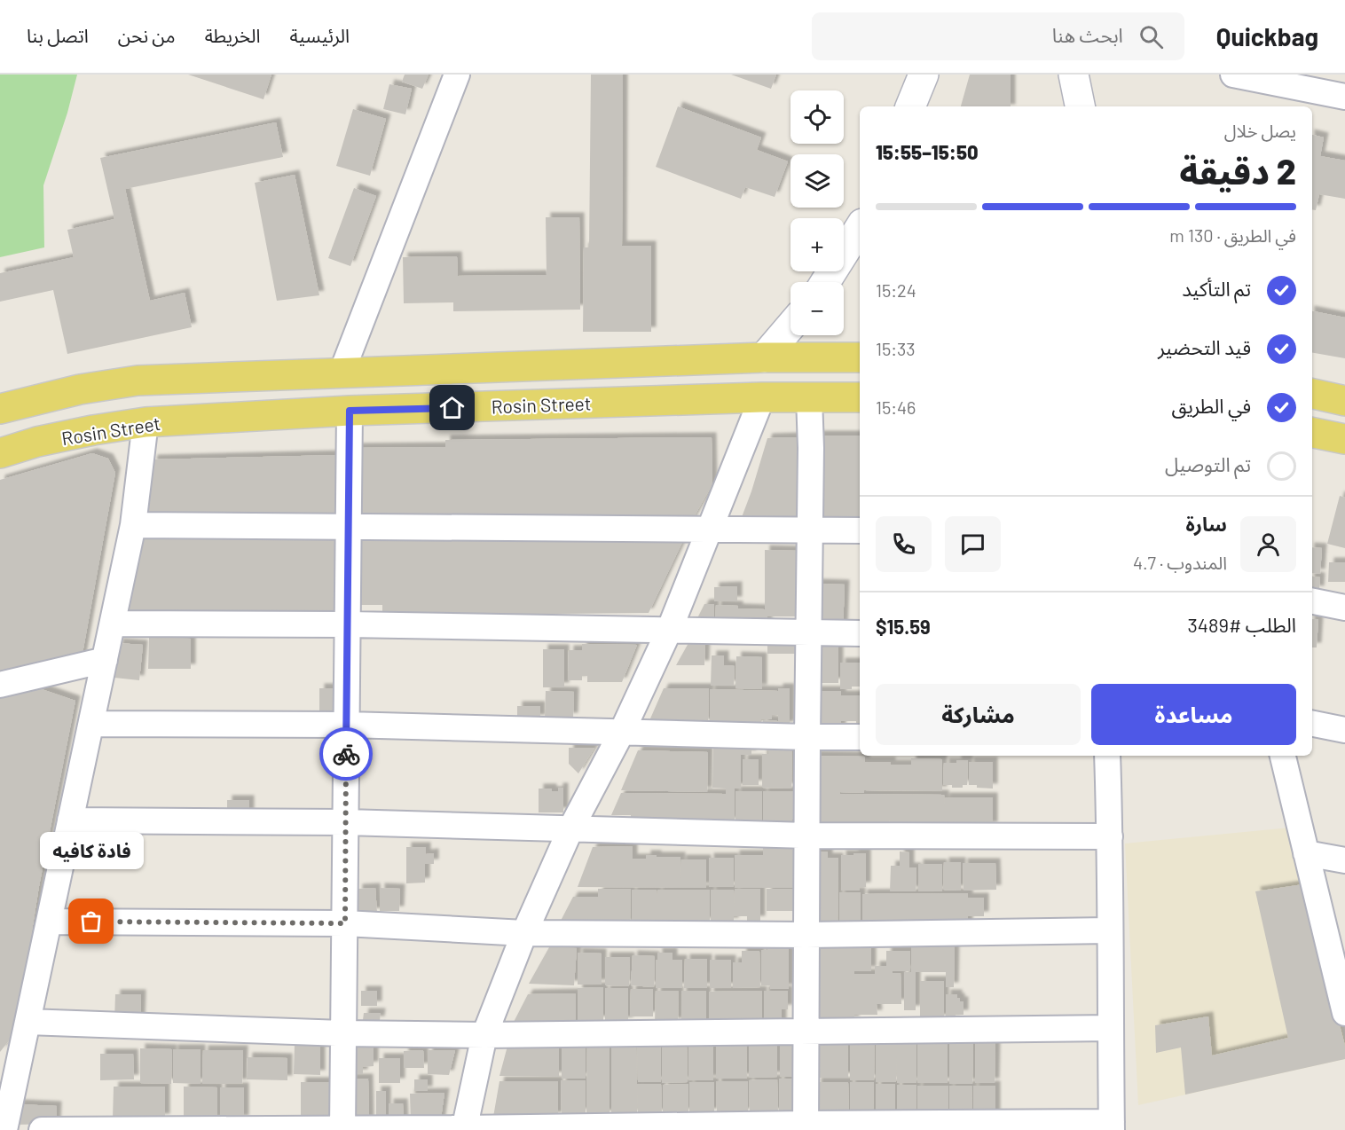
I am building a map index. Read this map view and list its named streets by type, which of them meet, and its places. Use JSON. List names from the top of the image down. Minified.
{"streets":{"main road":["Rosin Street"]},"places":["فادة كافيه"],"page":{"header":"Quickbag","search":"ابحث هنا","nav":["الرئيسية","الخريطة","من نحن","اتصل بنا"],"map_buttons":["+","−"],"heading":["2 دقيقة","يصل خلال","15:50–15:55"],"panel":["سارة","المندوب · 4.7","الطلب #3489","$15.59"],"bar":"في الطريق · 130 m","list":[["تم التأكيد","15:24"],["قيد التحضير","15:33"],["في الطريق","15:46"],"تم التوصيل"],"buttons":["مساعدة","مشاركة"],"bubble":"فادة كافيه"}}
